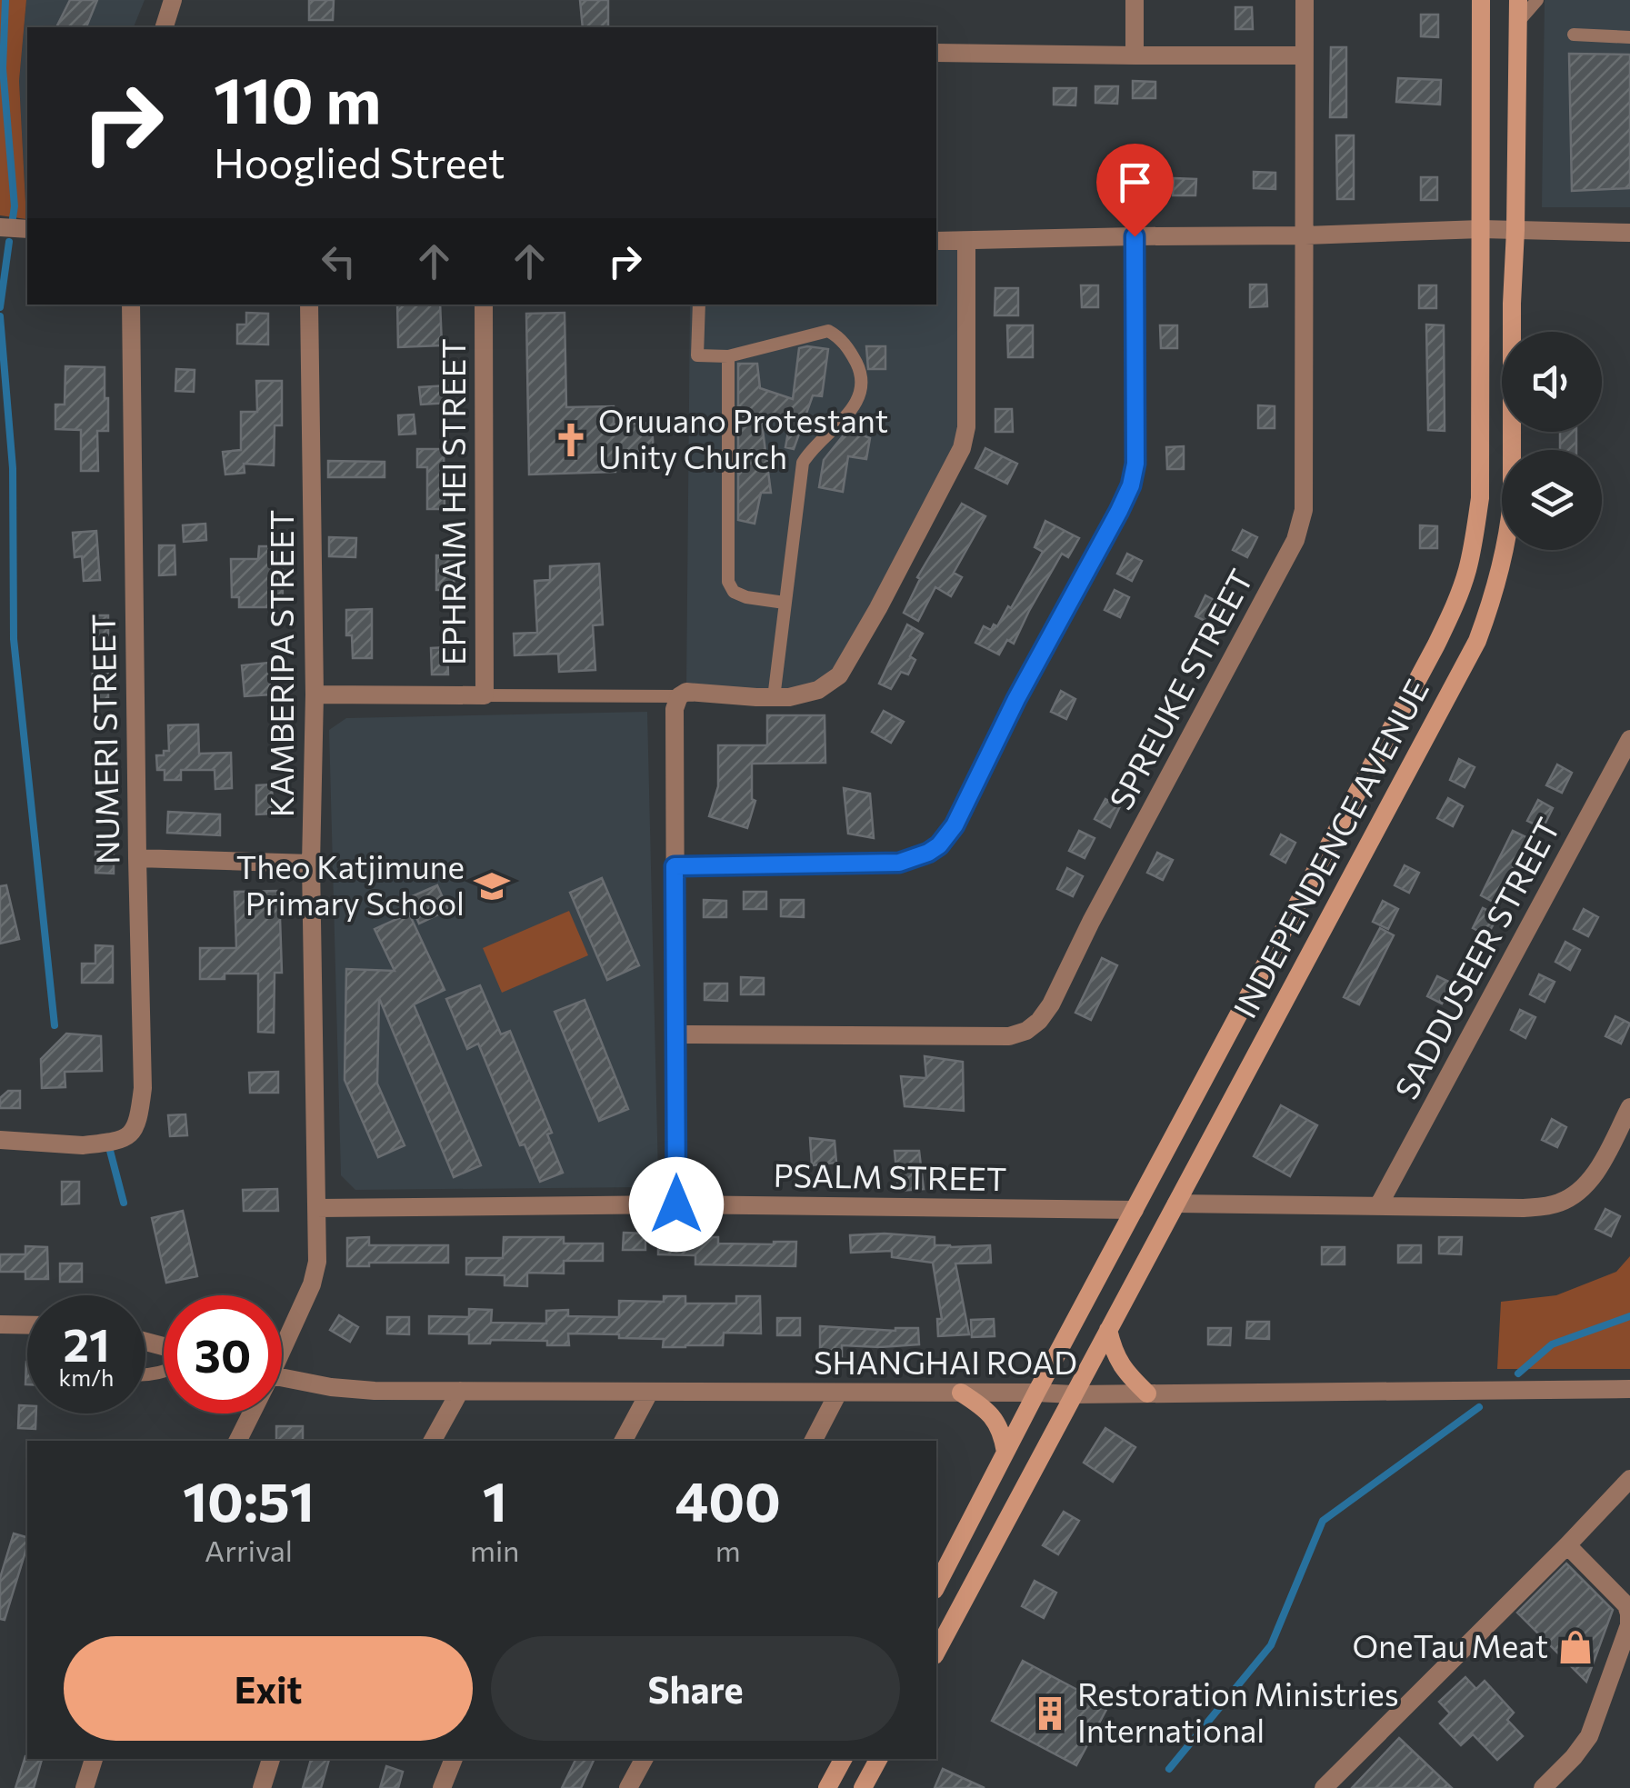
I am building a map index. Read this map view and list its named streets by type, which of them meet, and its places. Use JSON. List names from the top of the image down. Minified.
{"streets":{"main road":["INDEPENDENCE AVENUE"],"street":["EPHRAIM HEI STREET","KAMBERIPA STREET","SPREUKE STREET","NUMERI STREET","SADDUSEER STREET","PSALM STREET","SHANGHAI ROAD"]},"crossings":[["EPHRAIM HEI STREET","KAMBERIPA STREET"],["KAMBERIPA STREET","PSALM STREET"],["INDEPENDENCE AVENUE","PSALM STREET"],["INDEPENDENCE AVENUE","SHANGHAI ROAD"]],"places":{"church":["Oruuano Protestant Unity Church"],"school or university":["Theo Katjimune Primary School"],"shop":["OneTau Meat"],"building":["Restoration Ministries International"]},"page":{"turn":["110 m","Hooglied Street"],"speed":"21 km/h","limit":"30","eta":["10:51","Arrival","1","min","400","m"],"buttons":["Exit","Share"]}}
